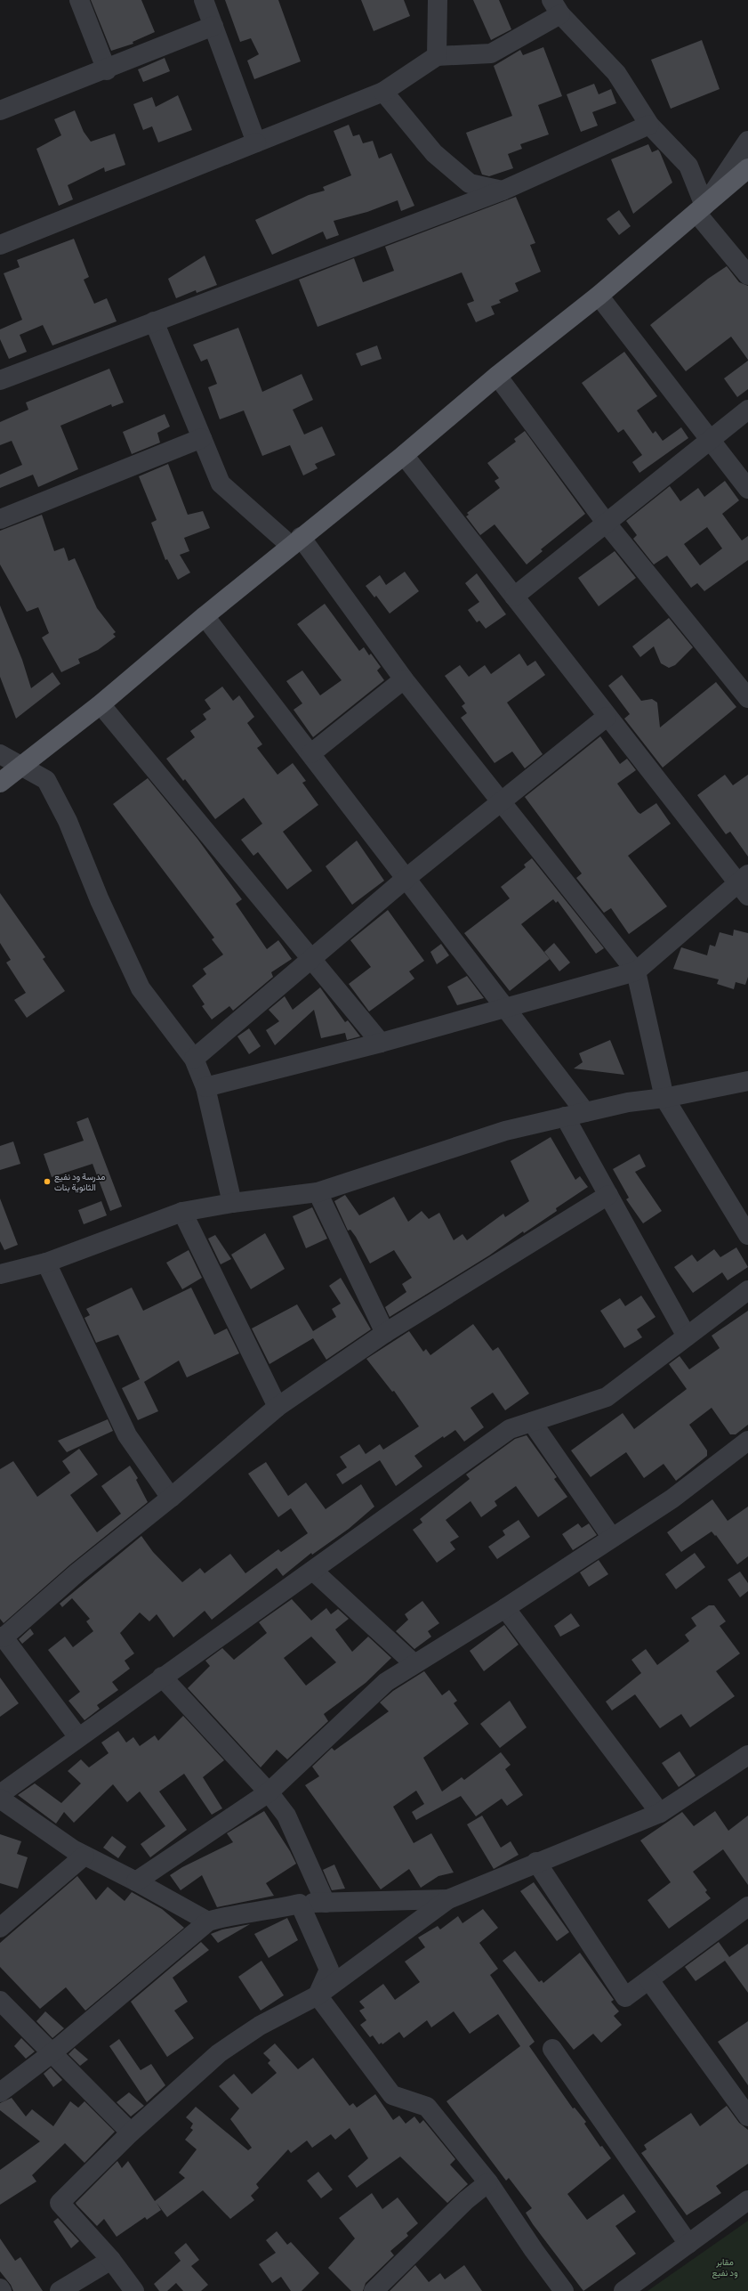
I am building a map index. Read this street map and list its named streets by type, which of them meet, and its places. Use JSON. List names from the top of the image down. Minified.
{"parks":["مقابر ود نفيع"],"places":["مدرسة ود نفيع الثانوية بنات"]}
